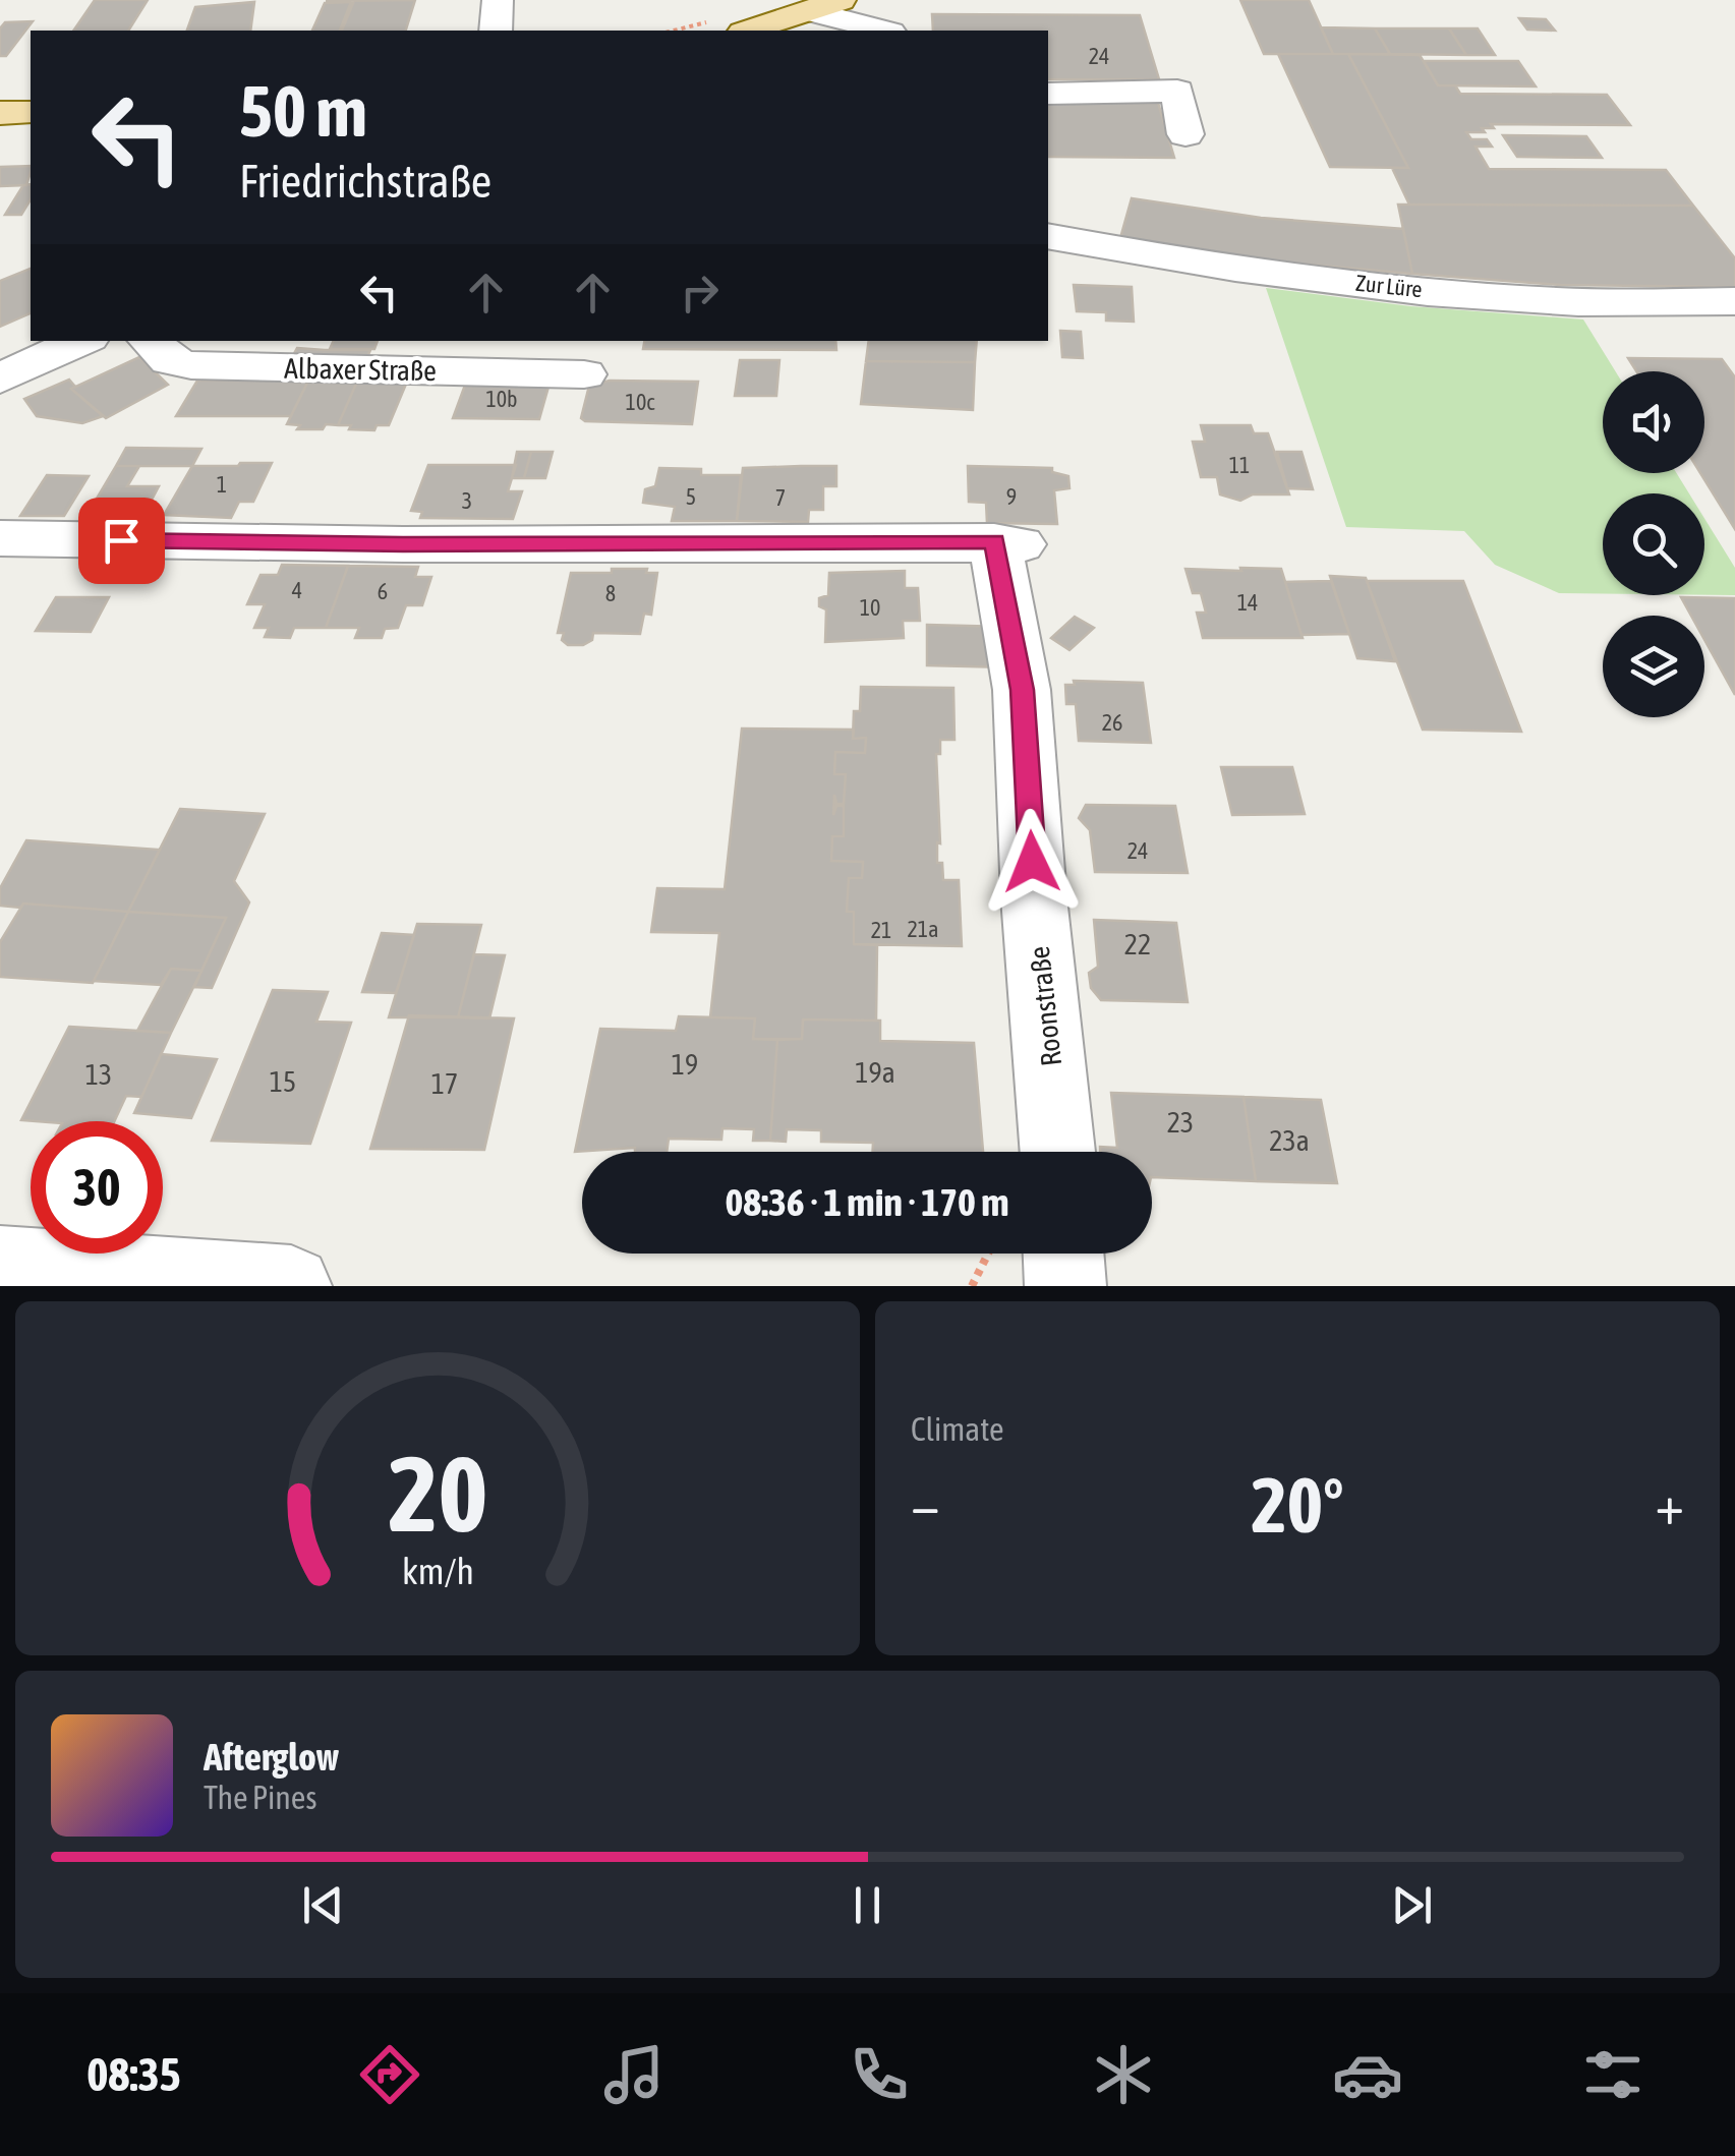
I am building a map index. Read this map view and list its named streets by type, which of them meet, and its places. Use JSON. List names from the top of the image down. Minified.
{"streets":{"street":["Zur Lüre","Albaxer Straße","Roonstraße"]},"house_numbers":["24","10b","10c","11","1","5","9","7","3","4","6","8","14","10","26","24","21a","21","22","19","19a","13","15","17","23","23a"],"page":{"turn":["50 m","Friedrichstraße"],"limit":"30","trip":"08:36 · 1 min · 170 m","tile":"Climate","heat":["−","20°","+"],"song":["Afterglow","The Pines"],"tabs":"08:35","gauge":["20","km/h"]}}
